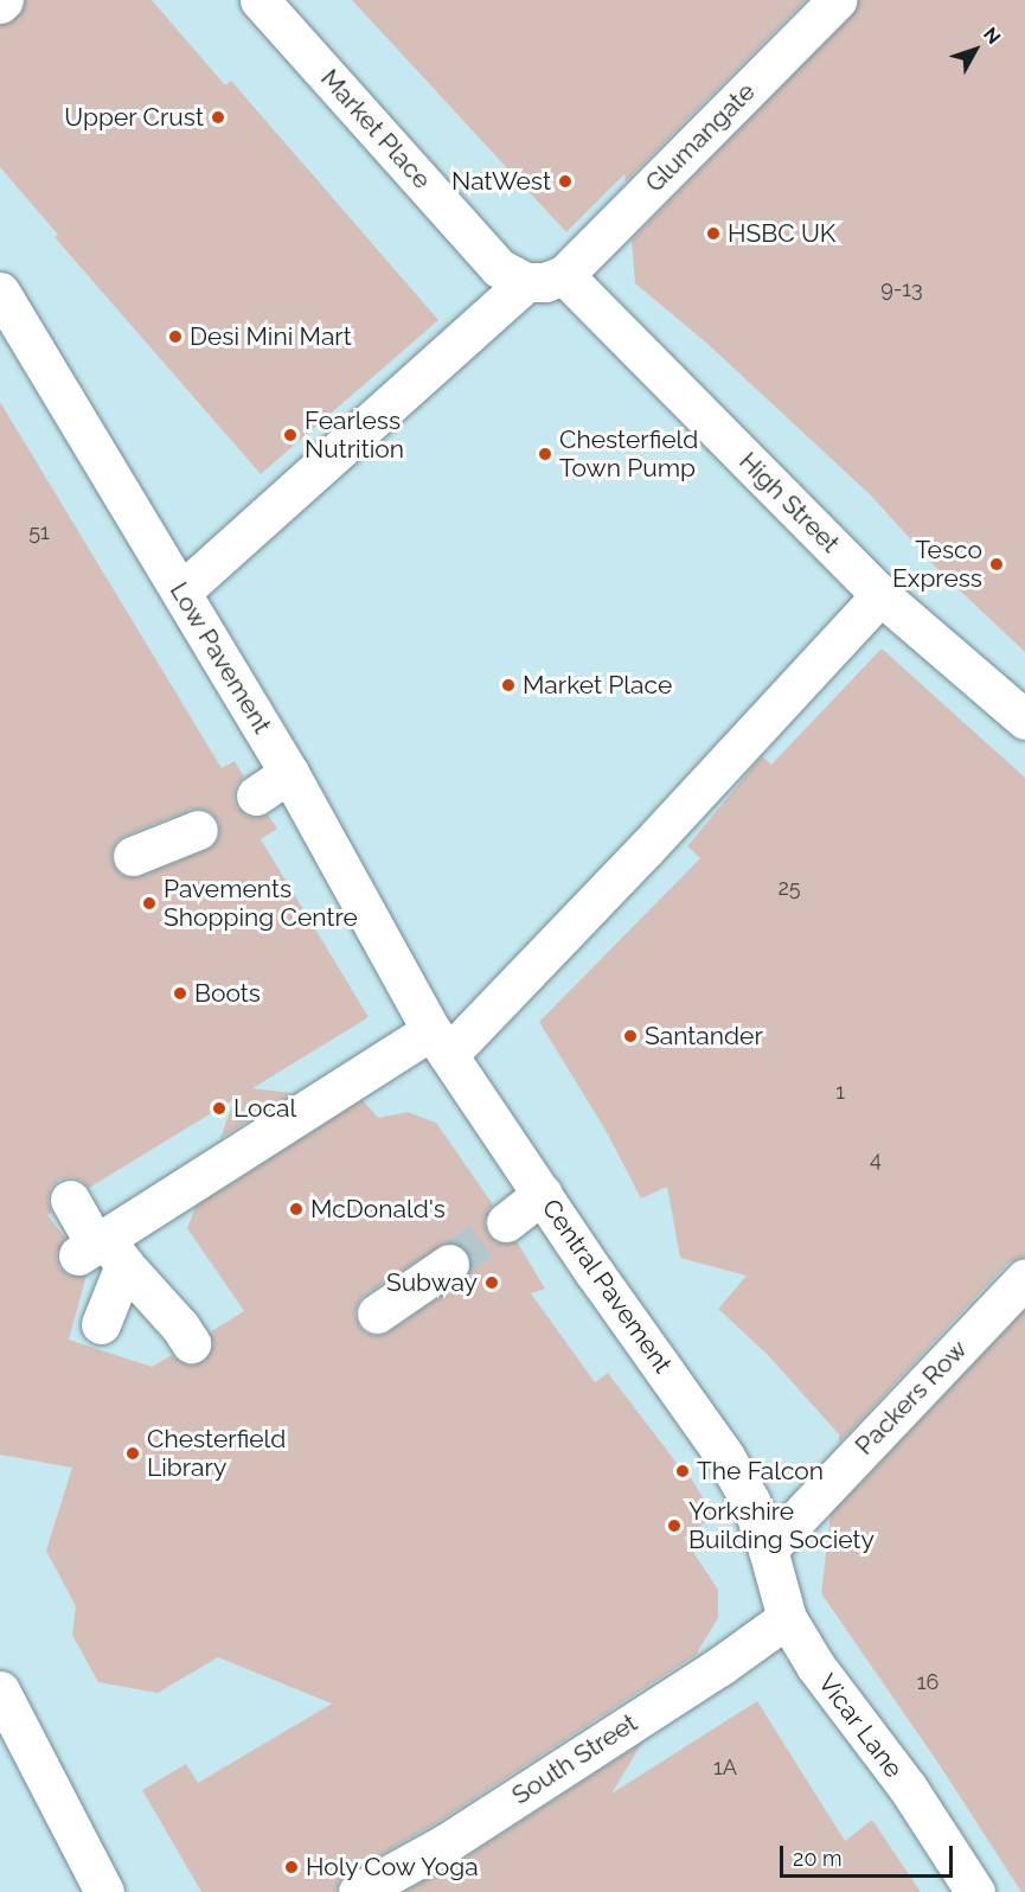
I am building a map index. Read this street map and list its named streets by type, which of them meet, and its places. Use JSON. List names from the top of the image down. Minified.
{"streets":{"street":["Market Place","Glumangate","High Street","Low Pavement","Central Pavement","Packers Row","Vicar Lane","South Street"]},"crossings":[["Glumangate","High Street"],["Low Pavement","Central Pavement"],["Central Pavement","Packers Row"],["Central Pavement","Vicar Lane"],["Packers Row","Vicar Lane"],["Vicar Lane","South Street"]],"places":["Upper Crust","NatWest","HSBC UK","Desi Mini Mart","Fearless Nutrition","Chesterfield Town Pump","Tesco Express","Market Place","Pavements Shopping Centre","Boots","Santander","Local","McDonald's","Subway","Chesterfield Library","The Falcon","Yorkshire Building Society","Holy Cow Yoga"],"house_numbers":["9-13","51","25","1","4","16","1A"],"scale_bar":"20 m","north":"top right"}
